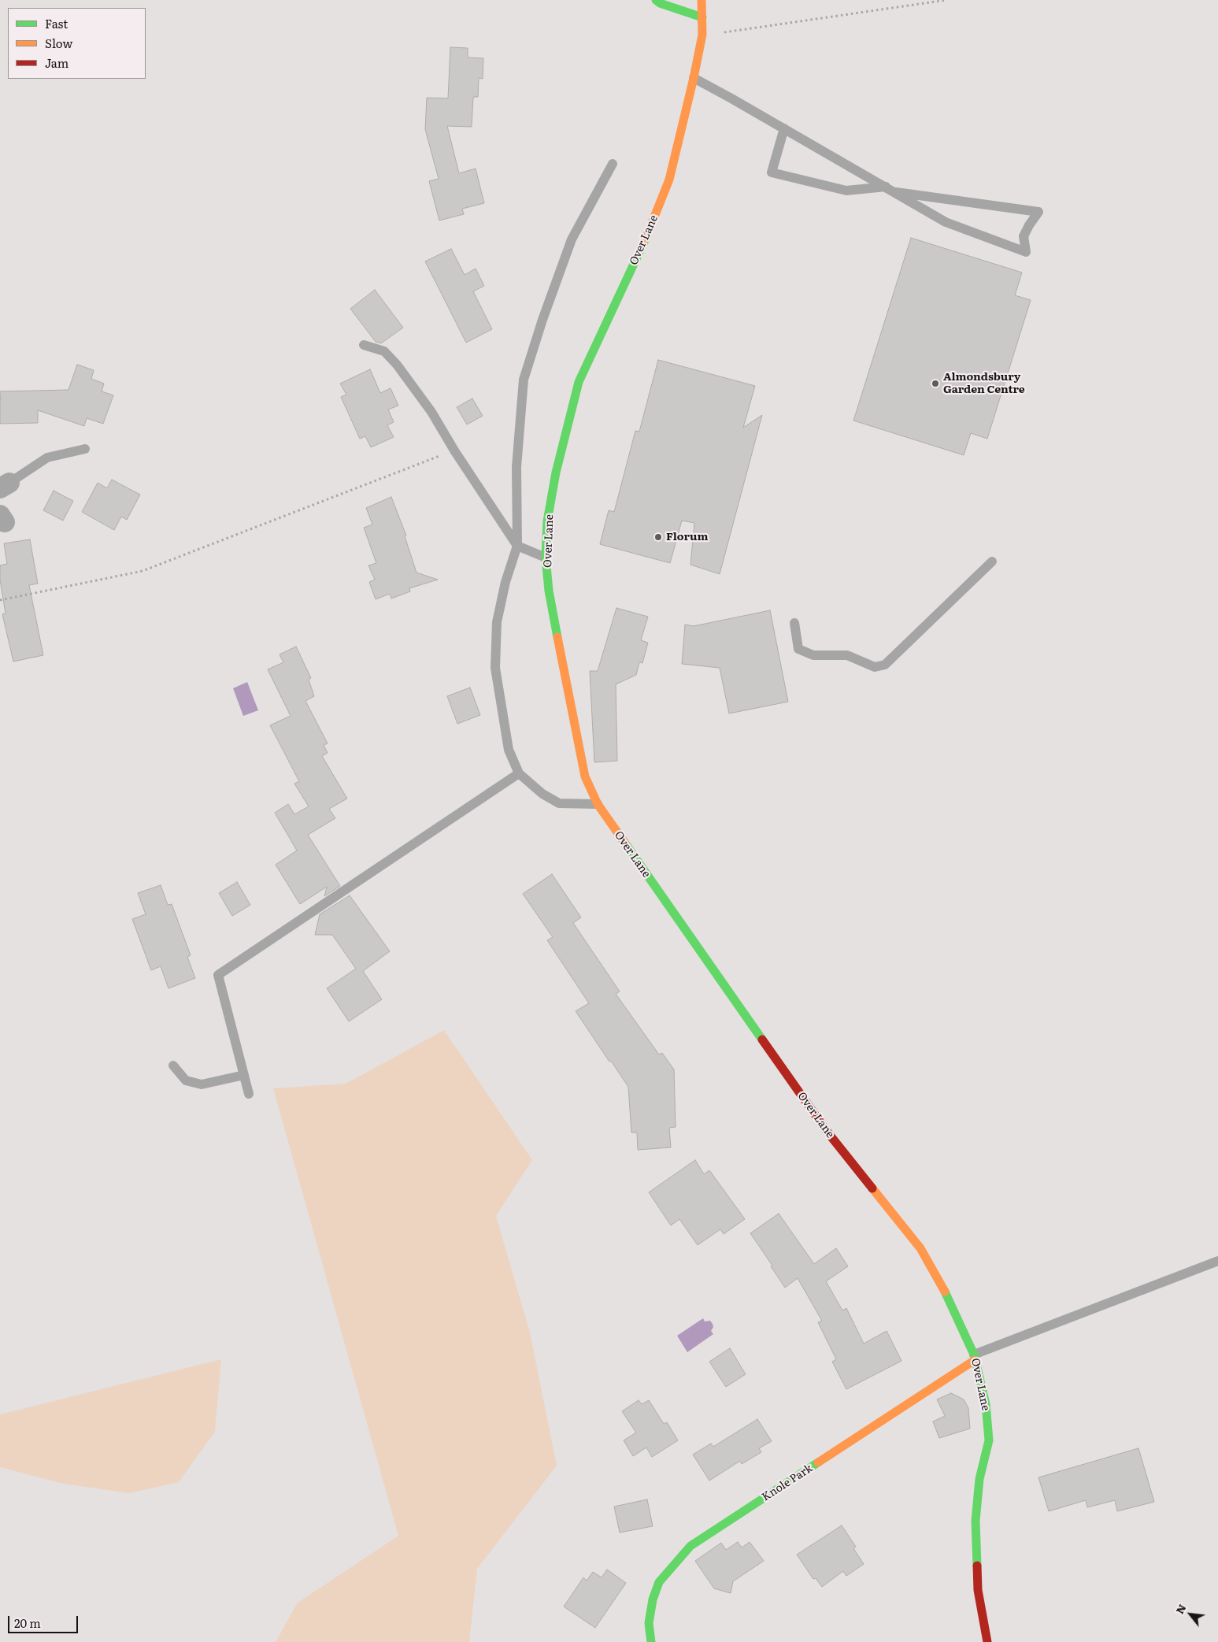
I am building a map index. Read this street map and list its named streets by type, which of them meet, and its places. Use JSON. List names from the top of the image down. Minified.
{"streets":{"street":["Over Lane","Knole Park"]},"crossings":[["Over Lane","Knole Park"]],"places":["Almondsbury Garden Centre","Florum"],"legend":["Fast","Slow","Jam"],"scale_bar":"20 m","north":"top left"}
